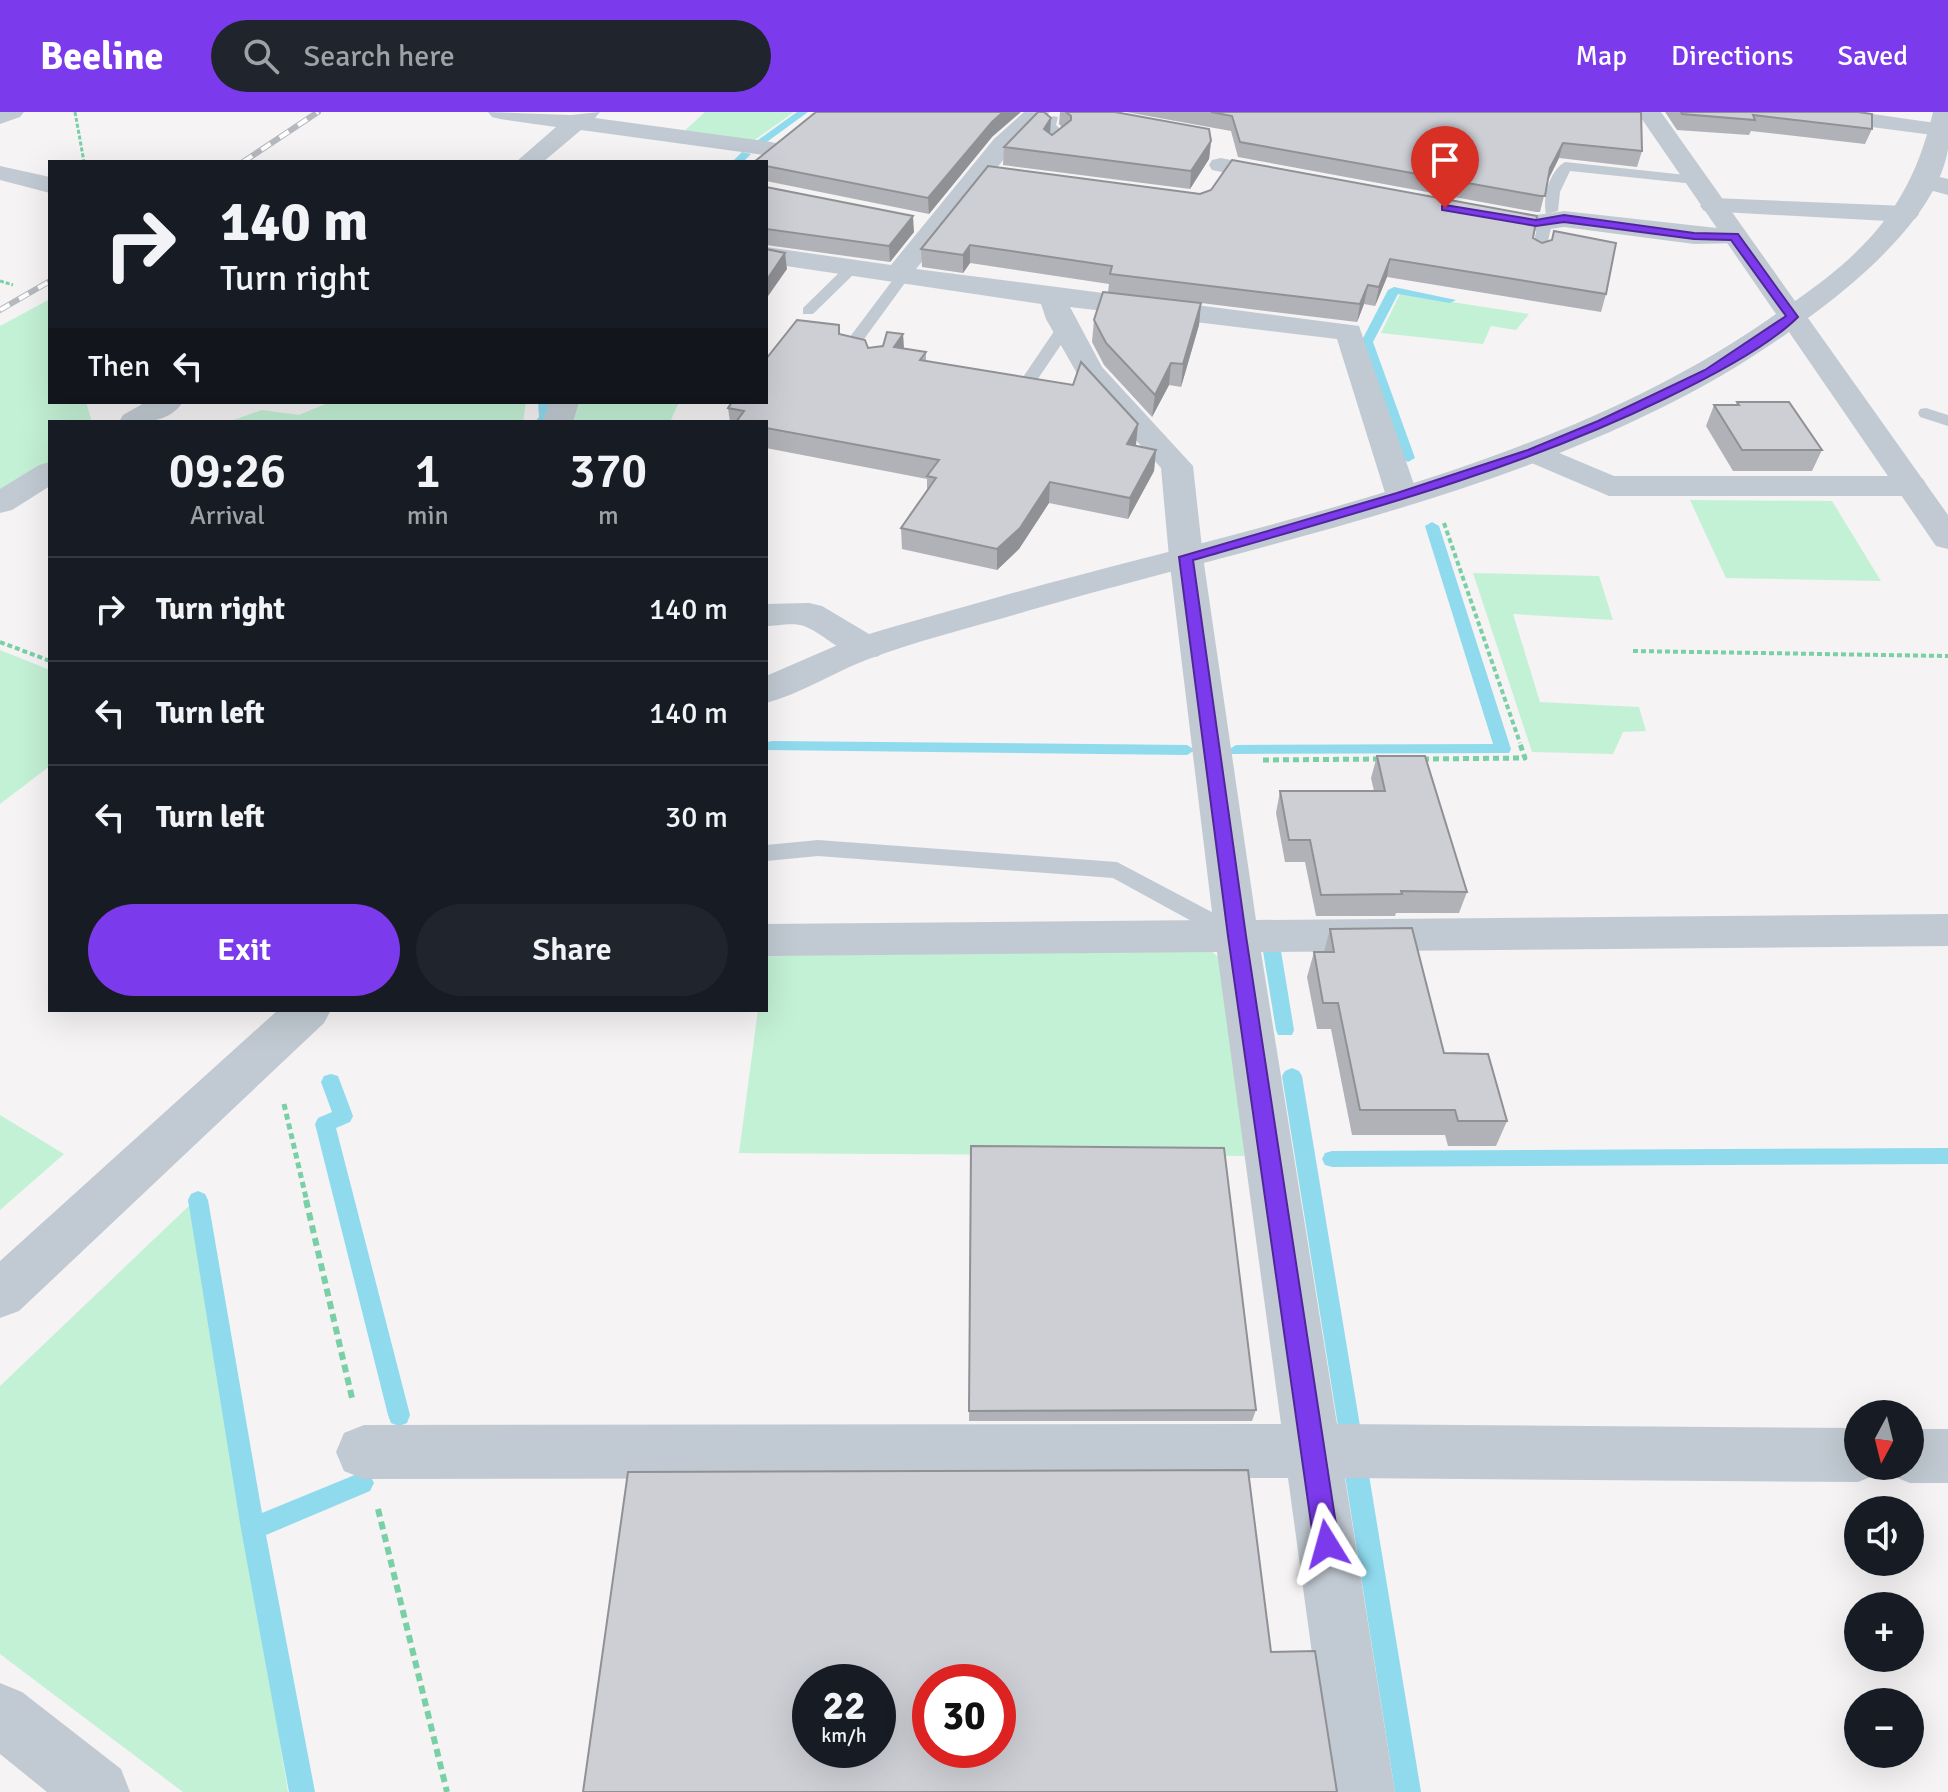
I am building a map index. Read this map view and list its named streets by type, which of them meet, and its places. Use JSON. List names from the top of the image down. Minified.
{"north":"bottom","page":{"header":"Beeline","search":"Search here","nav":["Map","Directions","Saved"],"turn":["140 m","Turn right"],"then":"Then","eta":["09:26","Arrival","1","min","370","m"],"list":[{"name":"Turn right","value":"140 m"},{"name":"Turn left","value":"140 m"},{"name":"Turn left","value":"30 m"}],"buttons":["Exit","Share"],"map_buttons":["+","−"],"speed":"22 km/h","limit":"30"}}
